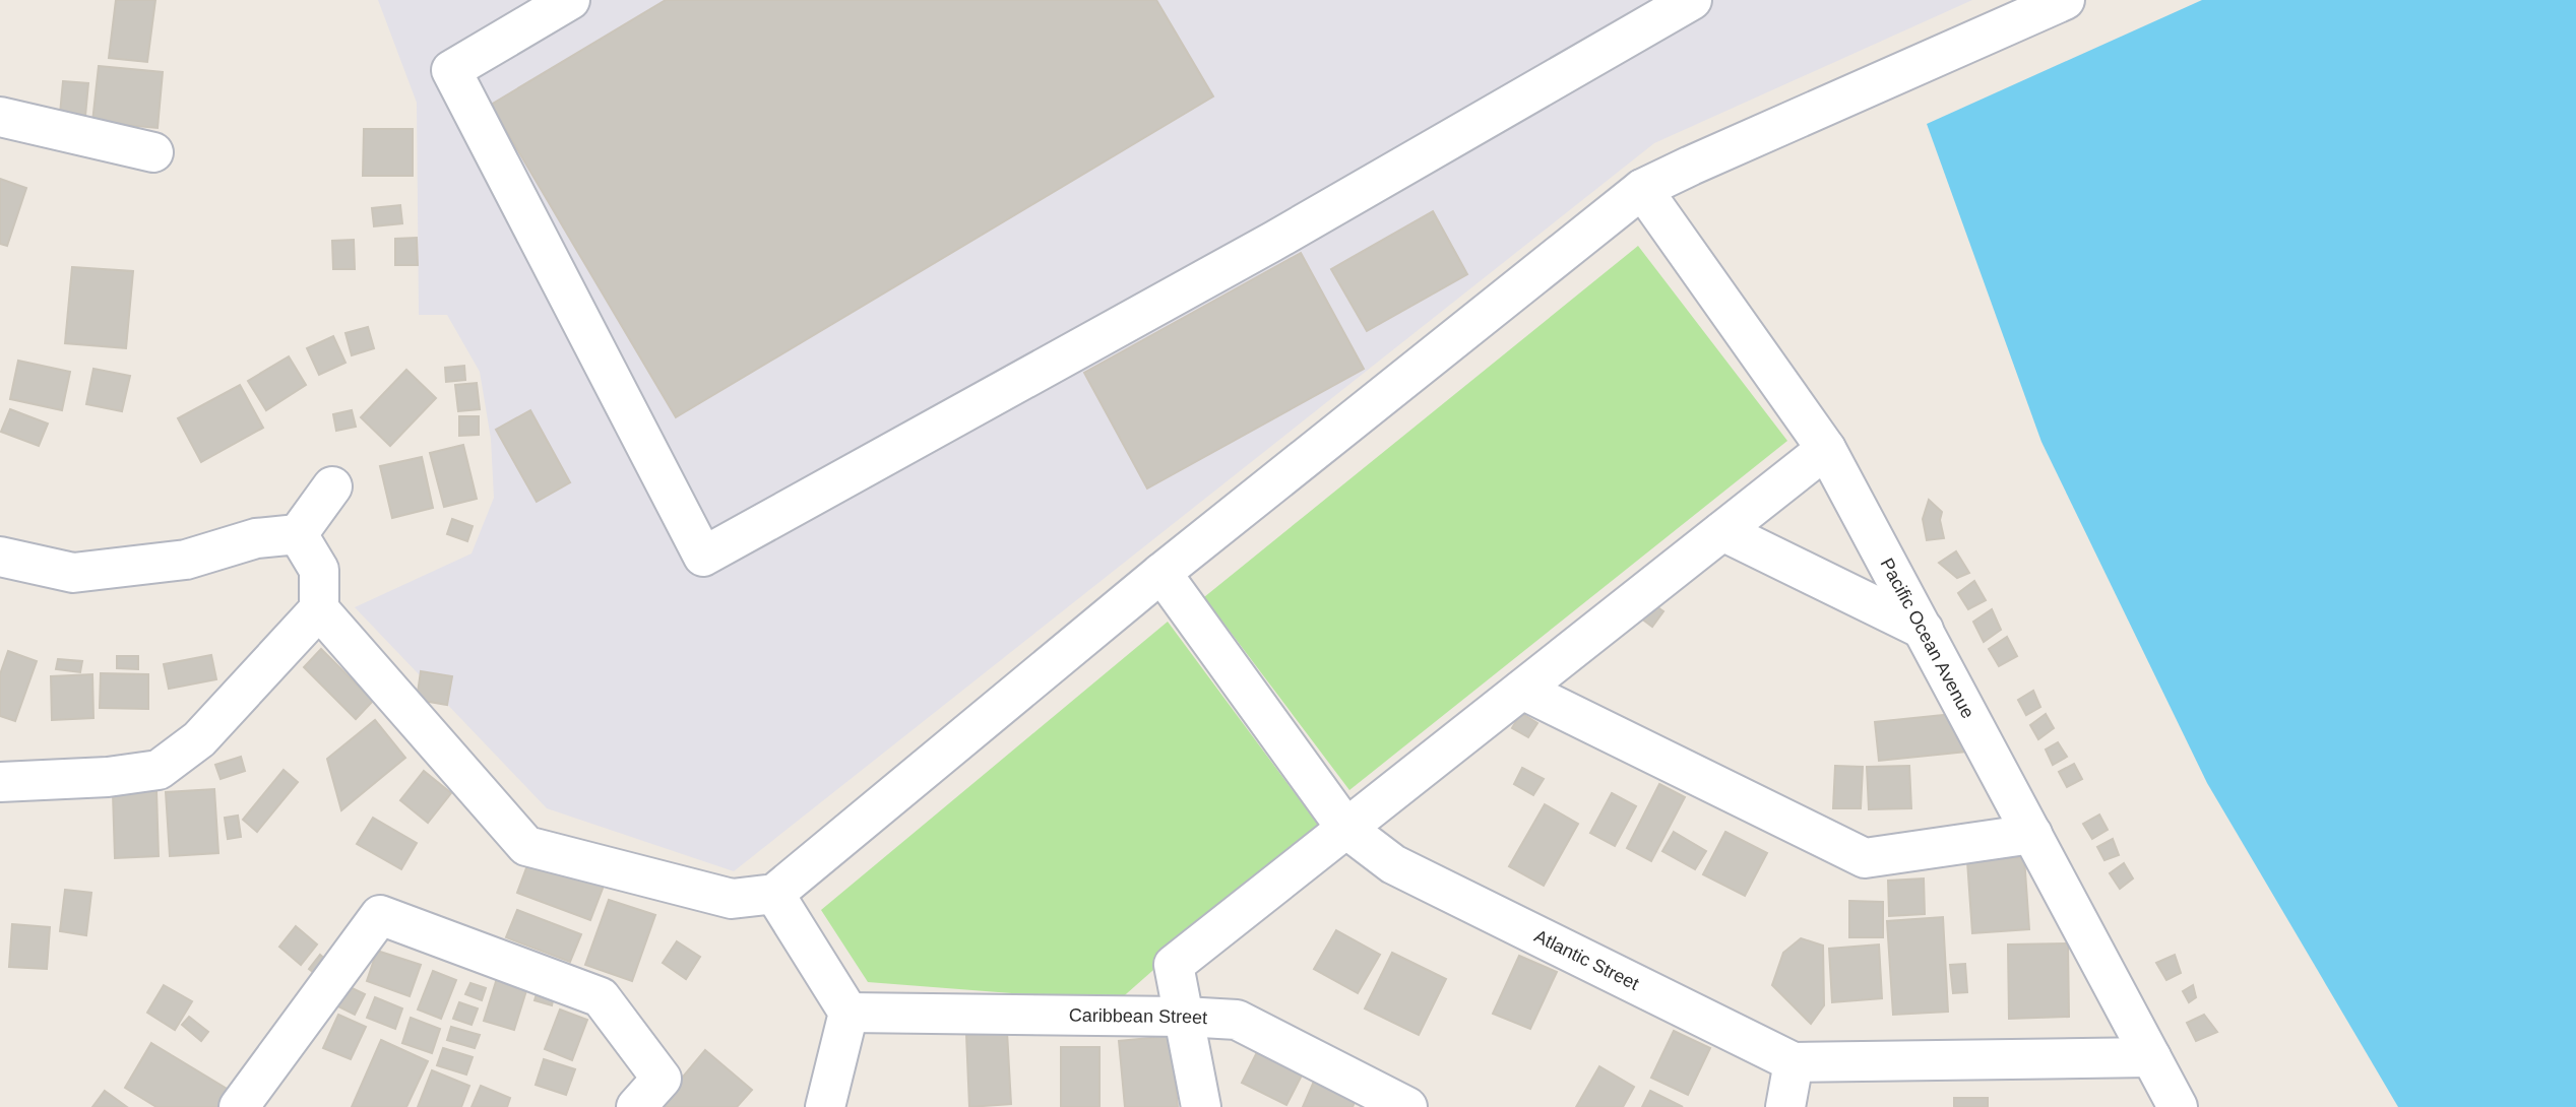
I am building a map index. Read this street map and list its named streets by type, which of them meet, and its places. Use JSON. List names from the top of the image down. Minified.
{"streets":{"street":["Pacific Ocean Avenue","Atlantic Street","Caribbean Street"]},"crossings":[["Pacific Ocean Avenue","Atlantic Street"]]}
